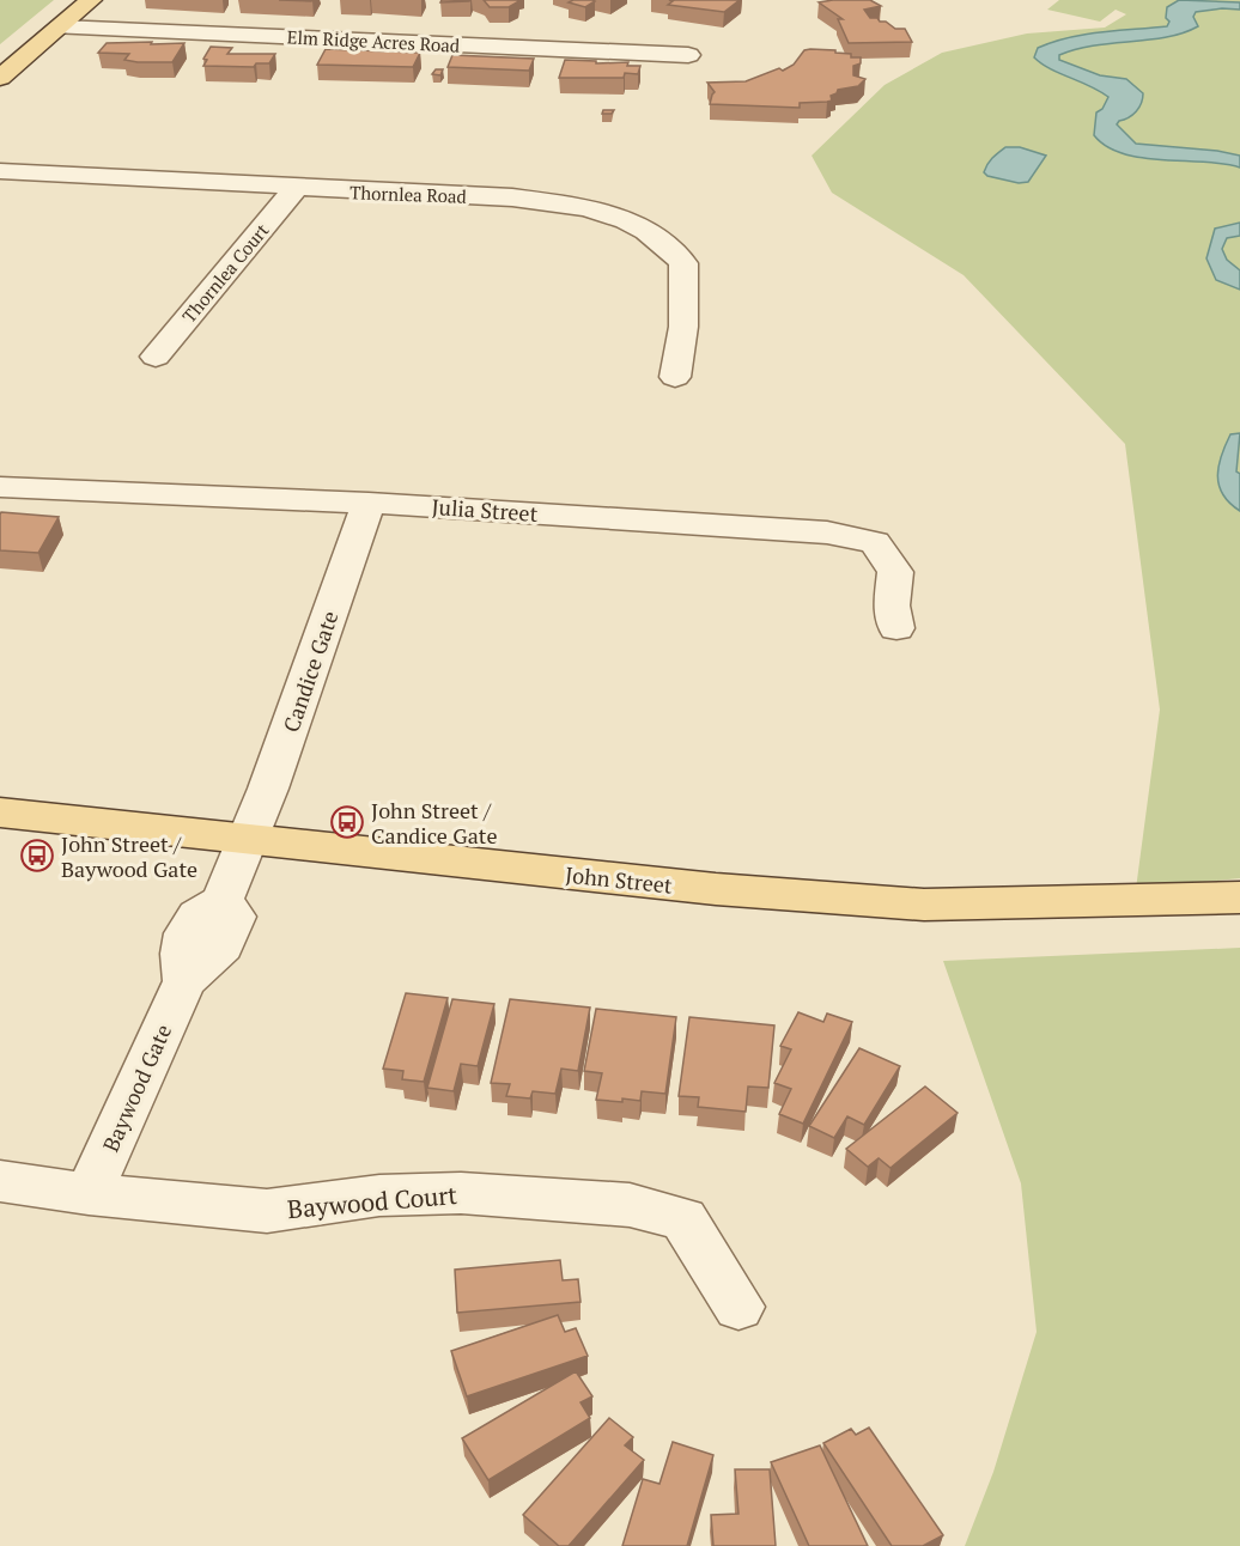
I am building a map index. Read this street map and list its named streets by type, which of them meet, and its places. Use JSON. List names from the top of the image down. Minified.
{"streets":{"main road":["John Street"],"street":["Elm Ridge Acres Road","Thornlea Road","Thornlea Court","Julia Street","Candice Gate","Baywood Gate","Baywood Court"]},"crossings":[["Thornlea Road","Thornlea Court"],["Julia Street","Candice Gate"],["Candice Gate","John Street"],["Candice Gate","Baywood Gate"],["John Street","Baywood Gate"],["Baywood Gate","Baywood Court"]],"places":{"bus stop":["John Street / Candice Gate","John Street / Baywood Gate"]}}
